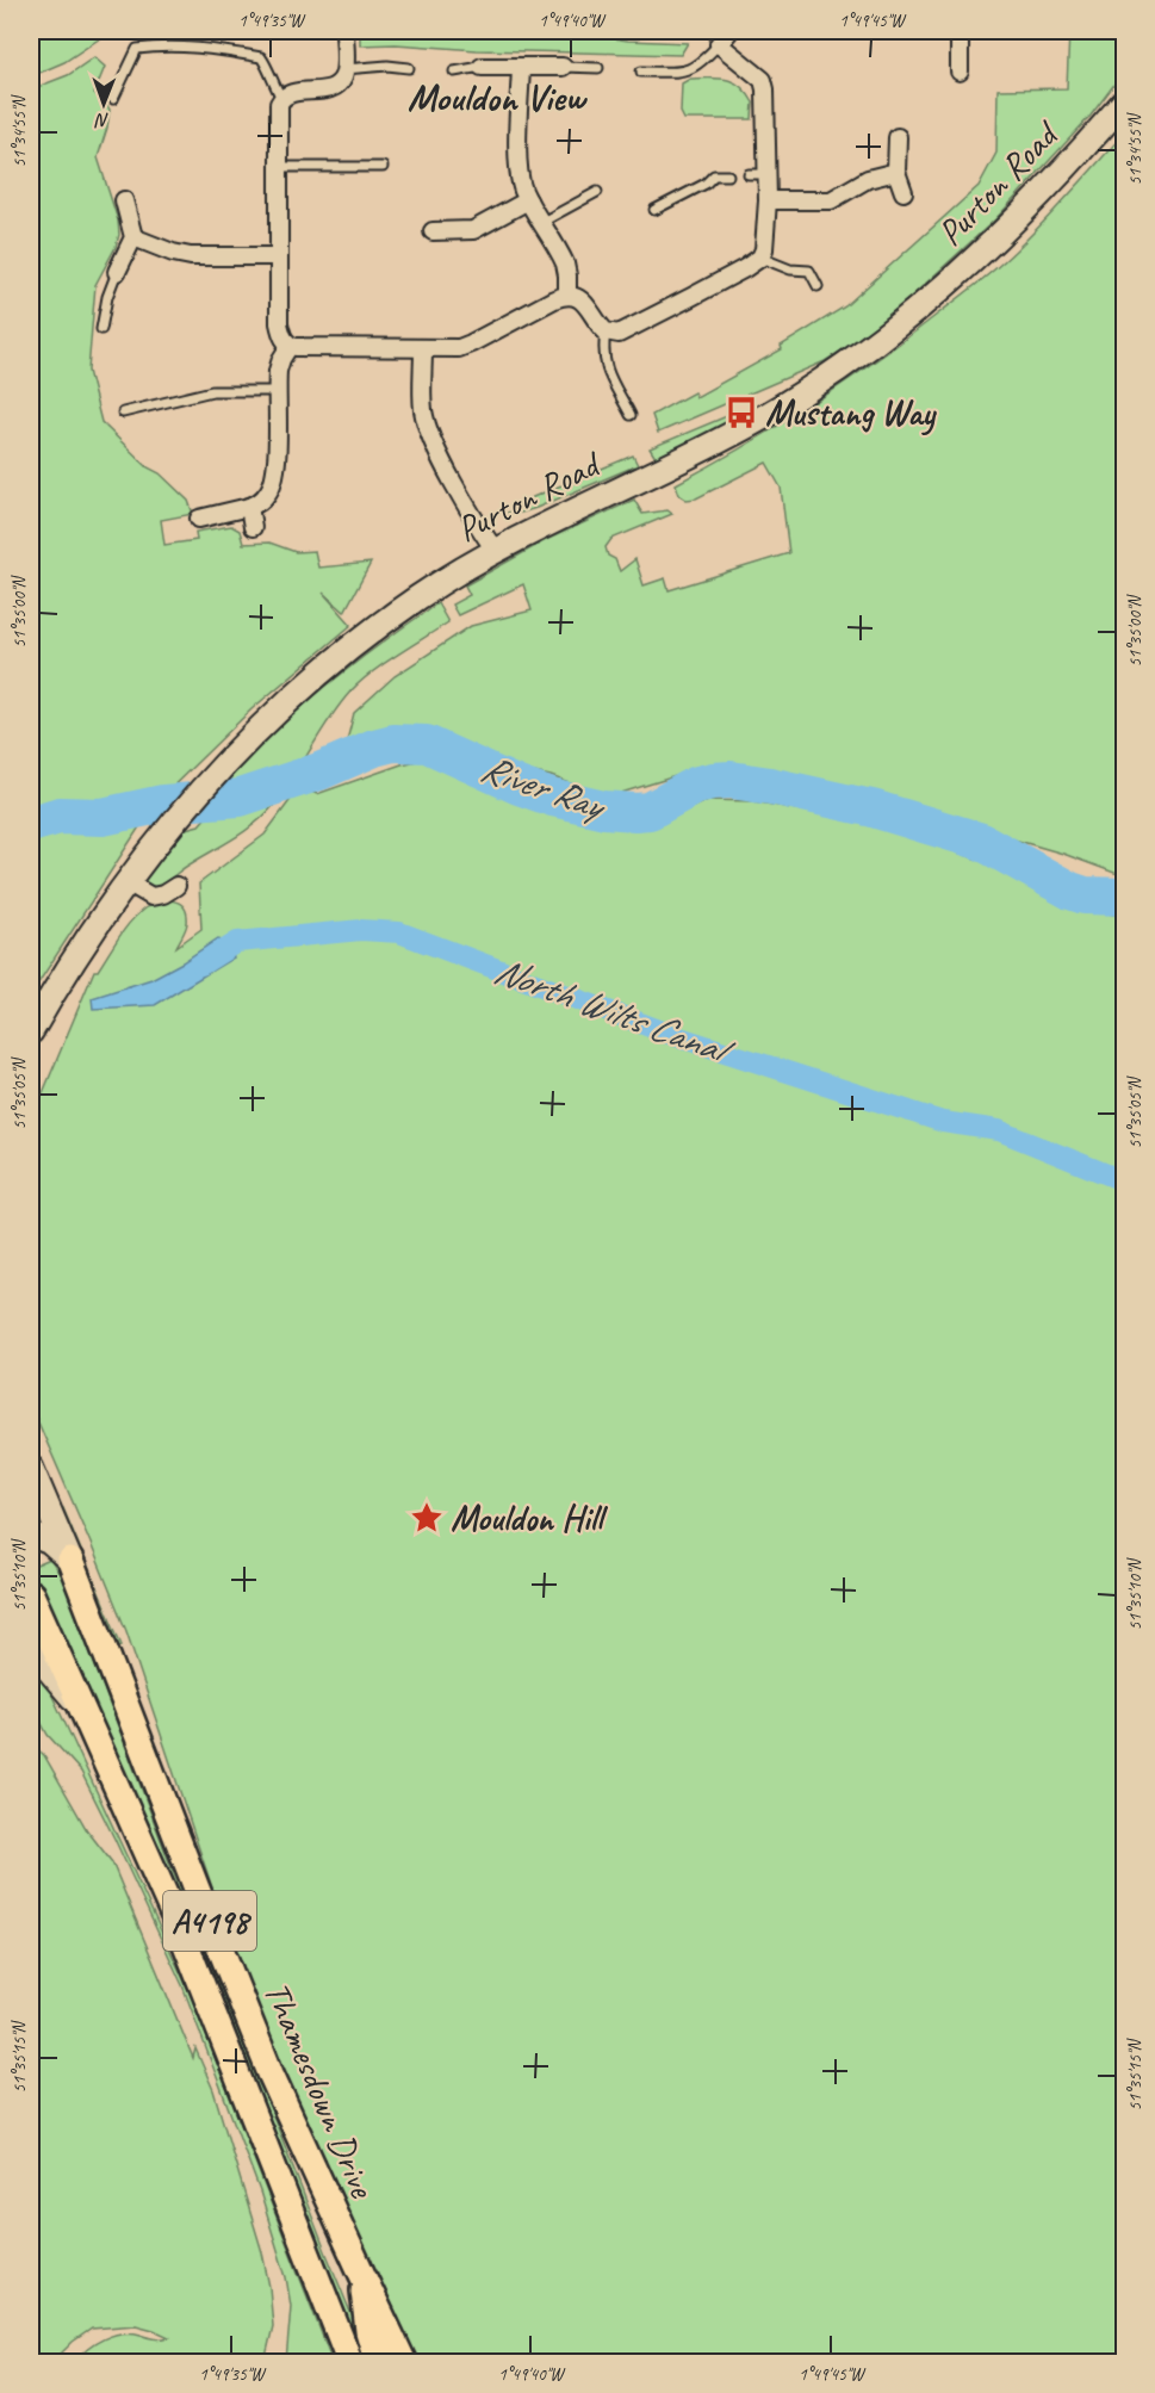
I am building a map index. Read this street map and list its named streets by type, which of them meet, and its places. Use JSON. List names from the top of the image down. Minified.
{"streets":{"main road":["Purton Road","A4198","Thamesdown Drive"]},"districts":["Mouldon View"],"water":["River Ray","North Wilts Canal"],"places":{"bus stop":["Mustang Way"],"place":["Mouldon Hill"]},"north":"bottom","coordinates":["1°49'35\"W","1°49'40\"W","1°49'45\"W","51°34'55\"N","51°35'00\"N","51°35'05\"N","51°35'10\"N","51°35'15\"N"]}
